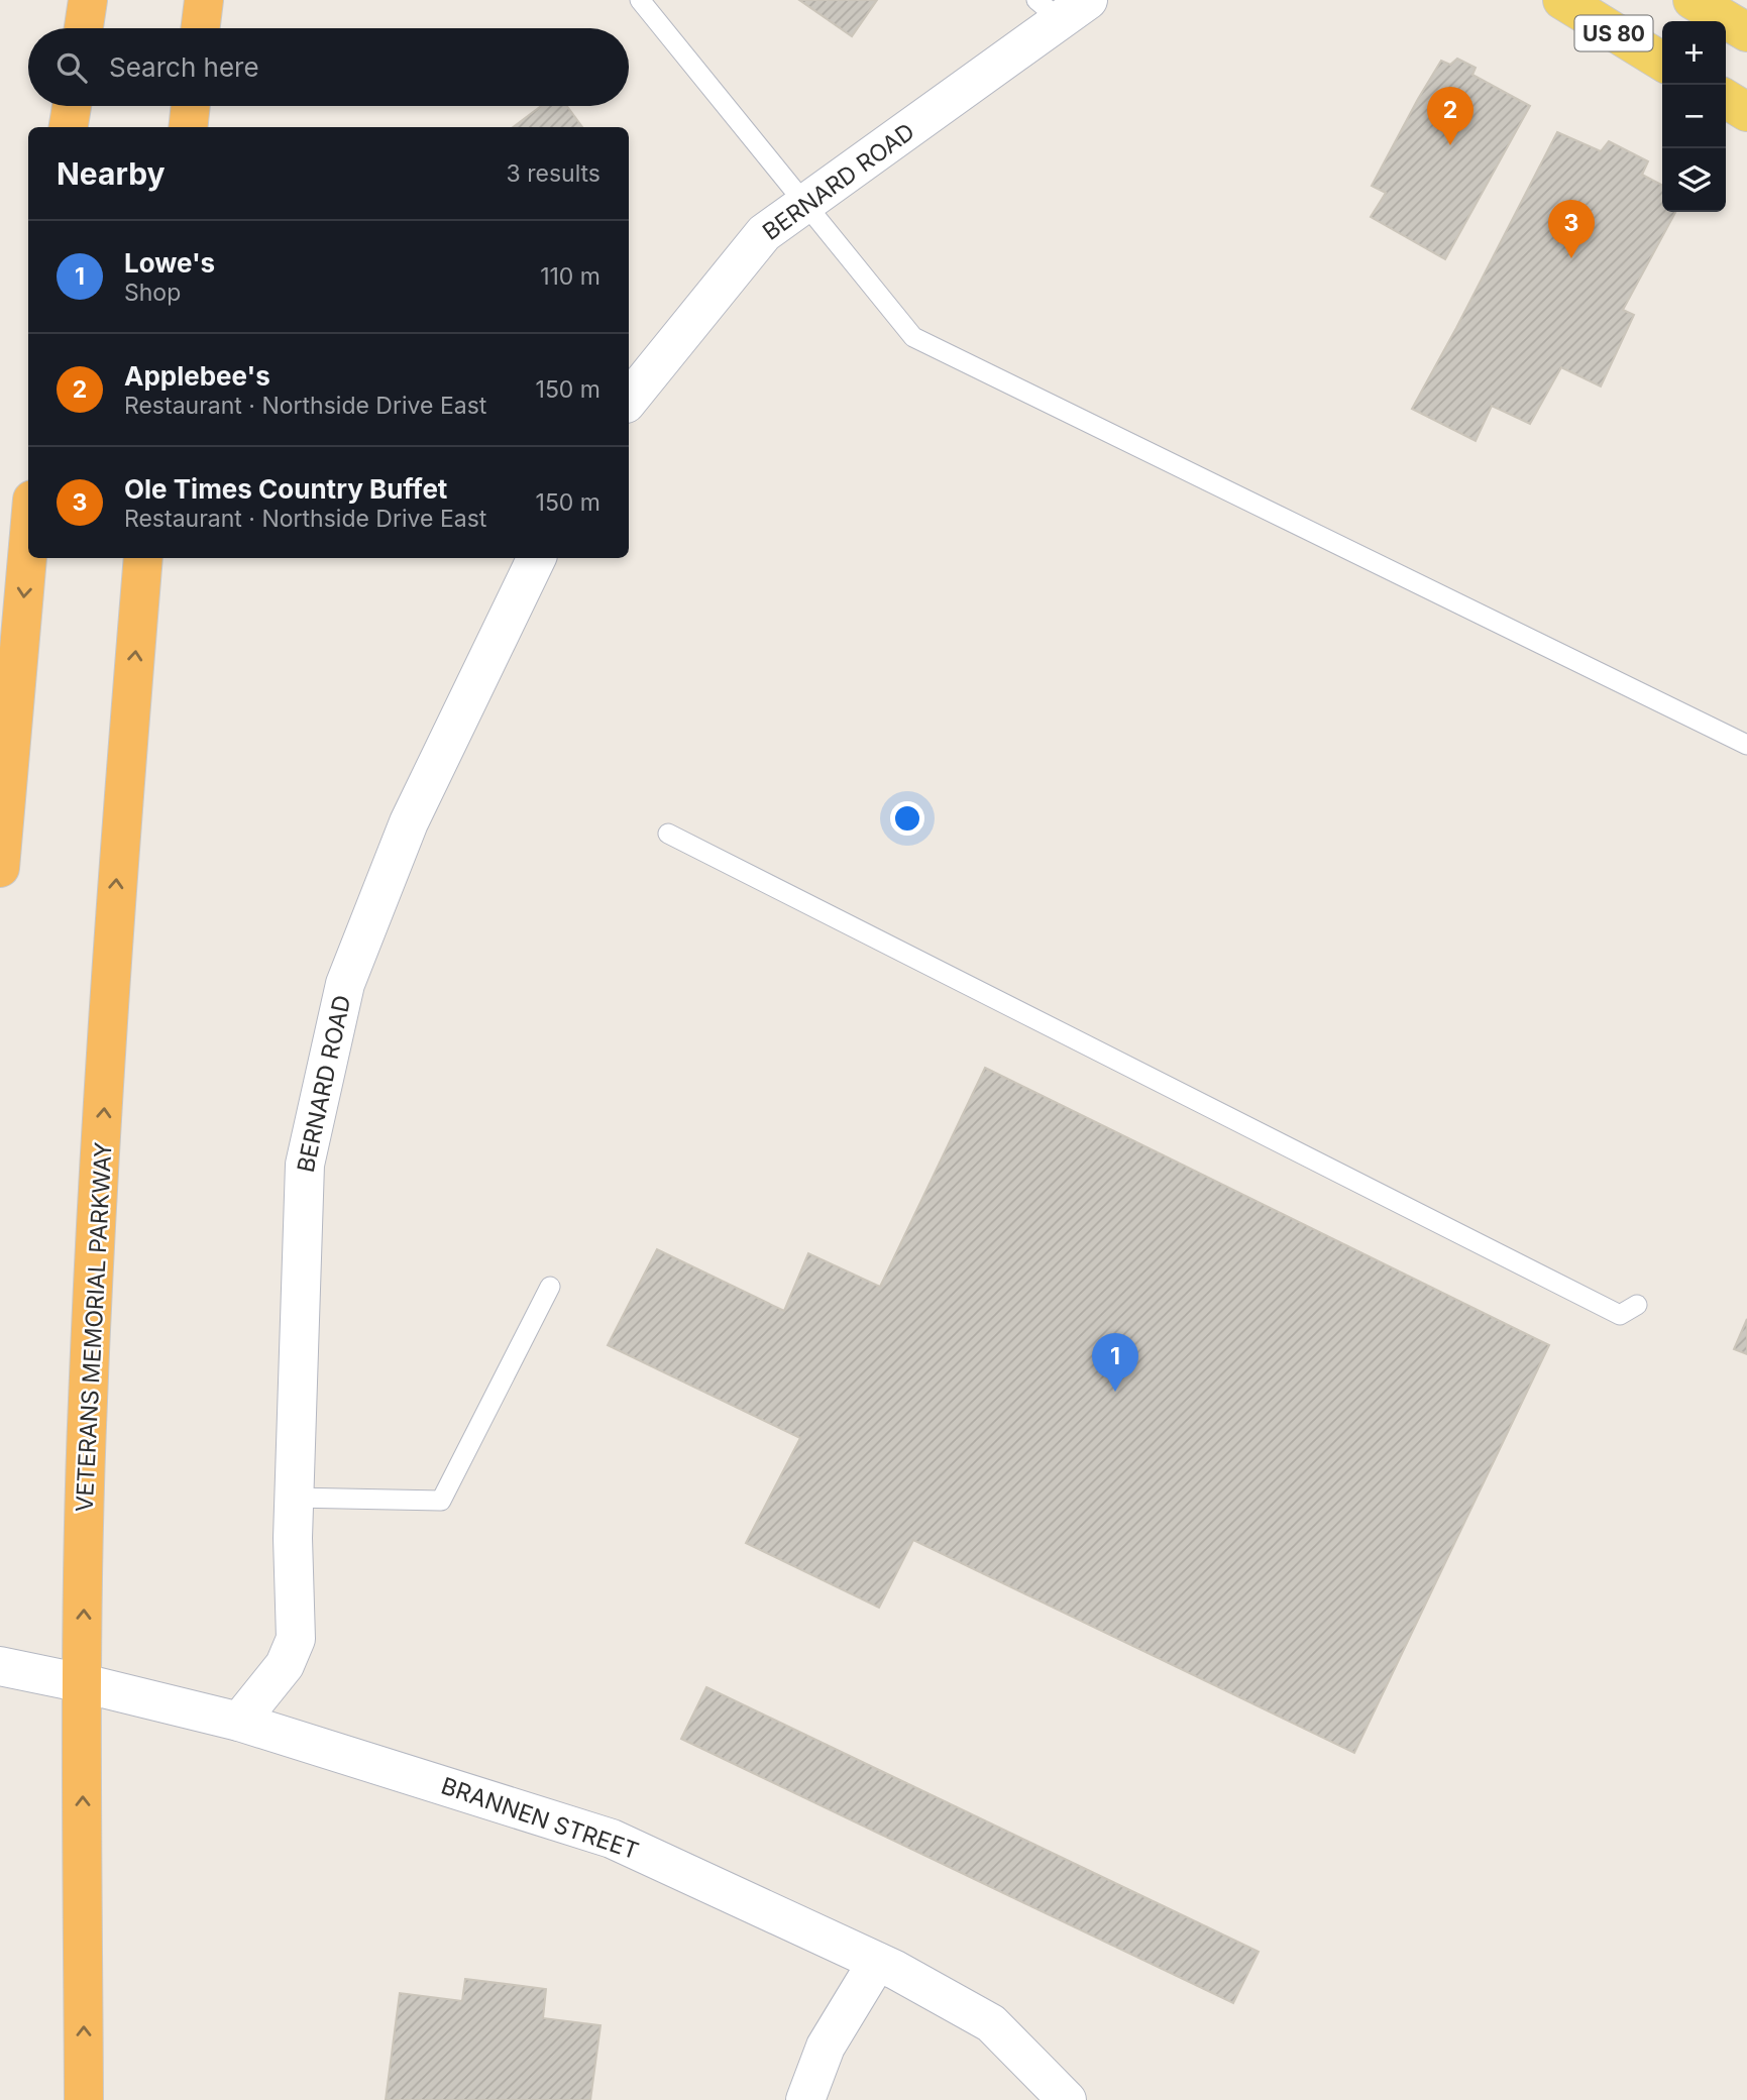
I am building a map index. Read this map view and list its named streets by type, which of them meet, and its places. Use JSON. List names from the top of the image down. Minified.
{"streets":{"highway":["VETERANS MEMORIAL PARKWAY"],"main road":["US 80"],"street":["BERNARD ROAD","BRANNEN STREET"]},"crossings":[["BERNARD ROAD","BRANNEN STREET"],["VETERANS MEMORIAL PARKWAY","BRANNEN STREET"]],"one_way":["VETERANS MEMORIAL PARKWAY"],"page":{"map_buttons":["+","−"],"search":"Search here","pins":["2","3","1"],"heading":["Nearby","3 results"],"list":[{"mark":"1","name":"Lowe's","note":"Shop","value":"110 m"},{"mark":"2","name":"Applebee's","note":"Restaurant · Northside Drive East","value":"150 m"},{"mark":"3","name":"Ole Times Country Buffet","note":"Restaurant · Northside Drive East","value":"150 m"}]}}
